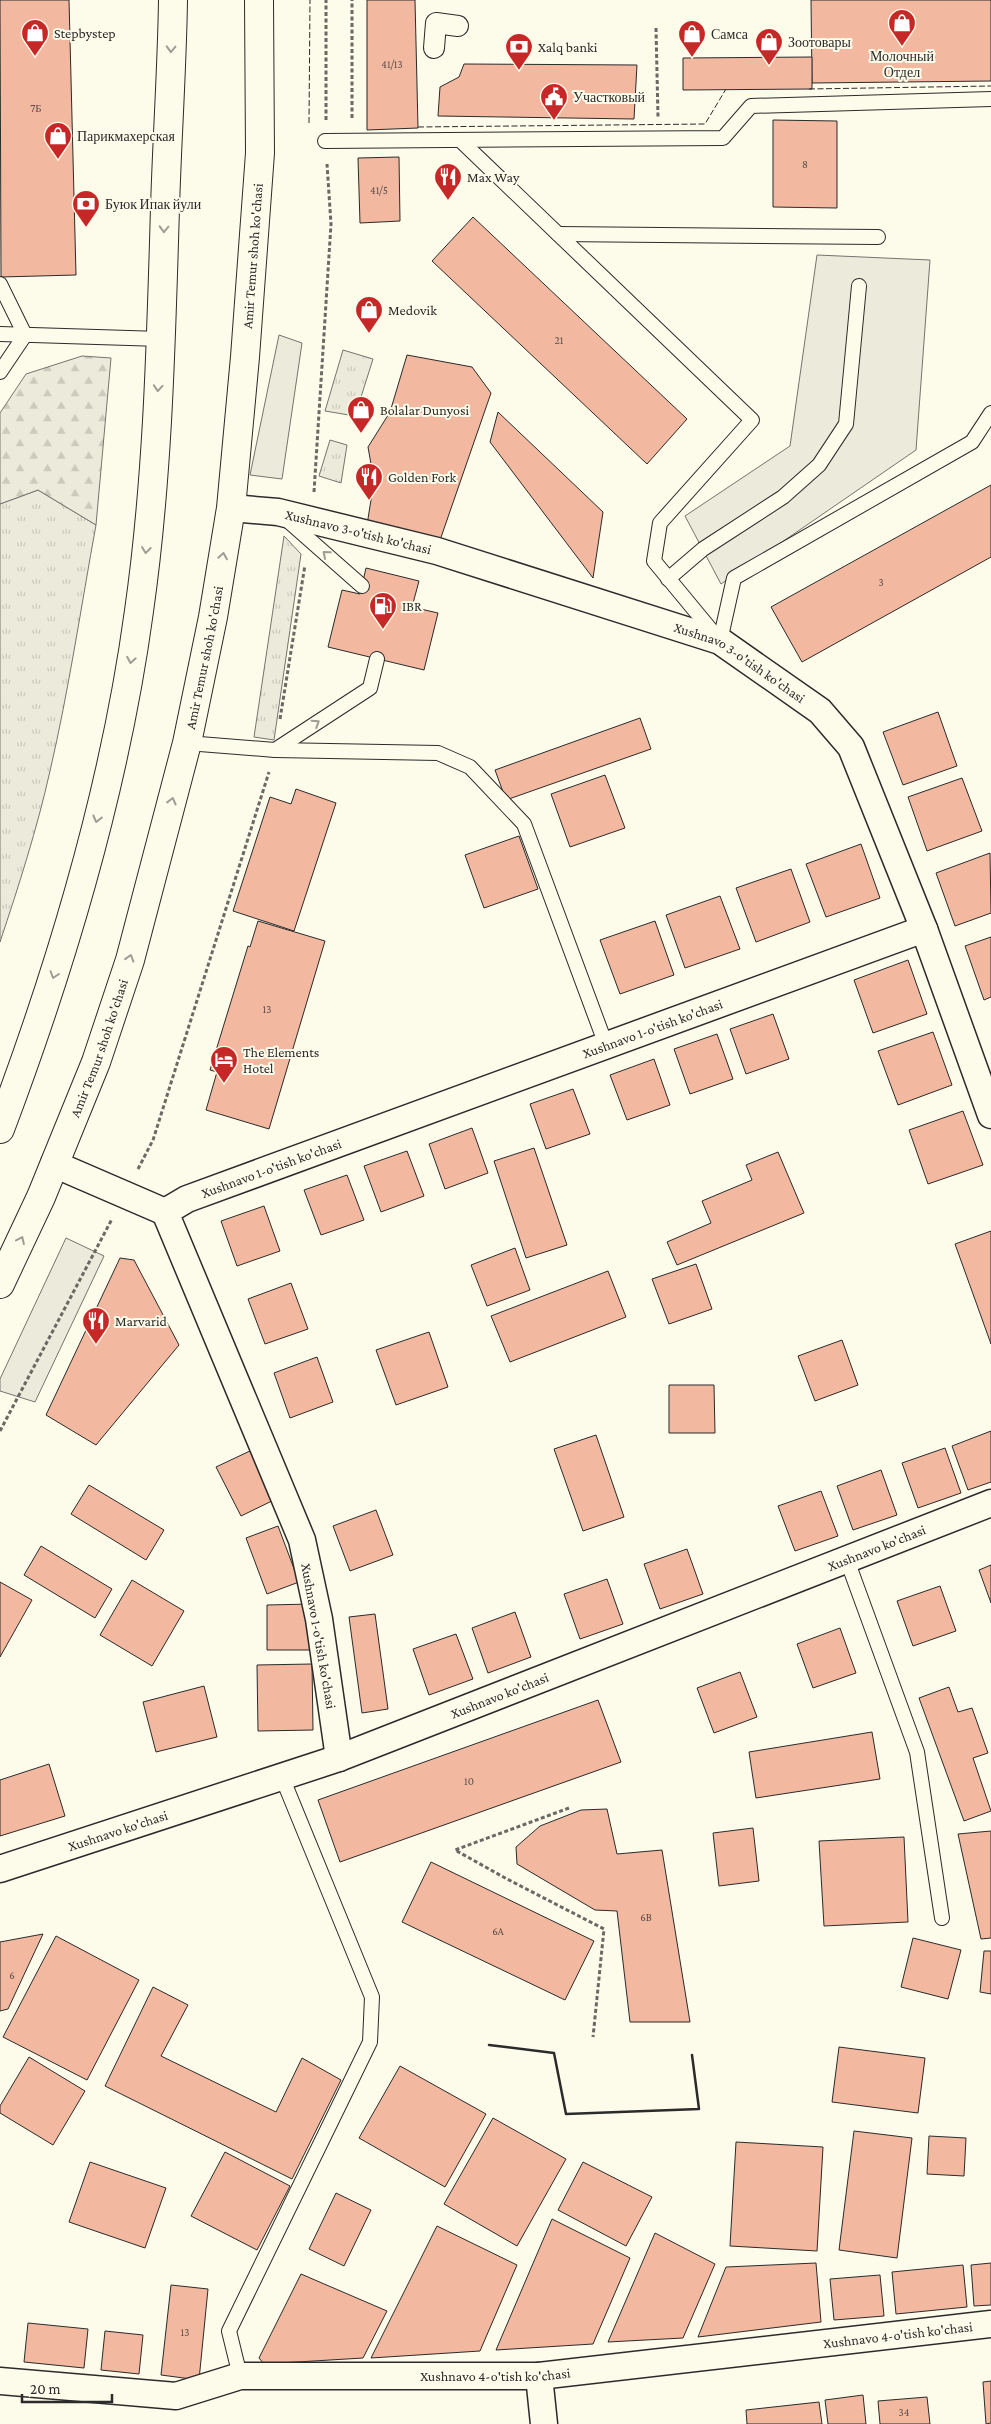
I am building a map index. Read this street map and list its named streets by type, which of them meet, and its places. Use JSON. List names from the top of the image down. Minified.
{"streets":{"main road":["Amir Temur shoh ko'chasi"],"street":["Xushnavo 3-o'tish ko'chasi","Xushnavo 1-o'tish ko'chasi","Xushnavo ko'chasi","Xushnavo 4-o'tish ko'chasi"]},"crossings":[["Amir Temur shoh ko'chasi","Xushnavo 3-o'tish ko'chasi"],["Xushnavo 3-o'tish ko'chasi","Xushnavo 1-o'tish ko'chasi"],["Xushnavo 1-o'tish ko'chasi","Xushnavo ko'chasi"]],"places":{"shop":["Молочный Отдел","Stepbystep","Самса","Зоотовары","Парикмахерская","Medovik","Bolalar Dunyosi"],"bank":["Xalq banki","Буюк Ипак йули"],"public building":["Участковый"],"restaurant":["Max Way","Golden Fork","Marvarid"],"fuel station":["IBR"],"hotel":["The Elements Hotel"]},"house_numbers":["41/13","7Б","8","41/5","21","3","13","10","6B","6A","6","13","34"],"scale_bar":"20 m"}
